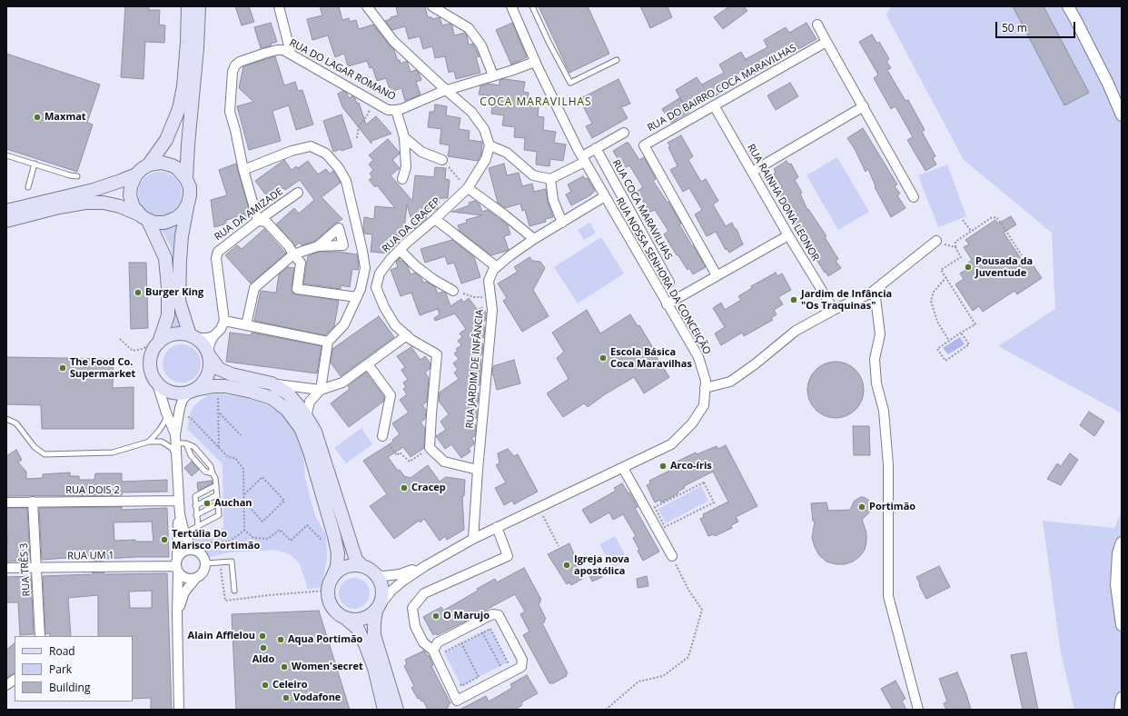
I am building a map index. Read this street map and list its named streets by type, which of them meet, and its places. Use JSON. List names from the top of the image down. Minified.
{"streets":{"street":["RUA DO LAGAR ROMANO","RUA DO BAIRRO COCA MARAVILHAS","RUA RAINHA DONA LEONOR","RUA COCA MARAVILHAS","RUA DA AMIZADE","RUA DA CRACEP","RUA NOSSA SENHORA DA CONCEIÇÃO","RUA JARDIM DE INFÂNCIA","RUA DOIS 2","RUA UM 1","RUA TRÊS 3"]},"crossings":[["RUA DO LAGAR ROMANO","RUA DA AMIZADE"],["RUA DO LAGAR ROMANO","RUA NOSSA SENHORA DA CONCEIÇÃO"],["RUA DO BAIRRO COCA MARAVILHAS","RUA RAINHA DONA LEONOR"],["RUA NOSSA SENHORA DA CONCEIÇÃO","RUA JARDIM DE INFÂNCIA"],["RUA DOIS 2","RUA TRÊS 3"],["RUA UM 1","RUA TRÊS 3"]],"districts":["COCA MARAVILHAS"],"places":["Maxmat","Pousada da Juventude","Burger King","Jardim de Infância \"Os Traquinas\"","Escola Básica Coca Maravilhas","The Food Co. Supermarket","Arco-íris","Cracep","Auchan","Portimão","Tertúlia Do Marisco Portimão","Igreja nova apostólica","O Marujo","Alain Afflelou","Aqua Portimão","Aldo","Women'secret","Celeiro","Vodafone"],"legend":["Road","Park","Building"],"scale_bar":"50 m"}
